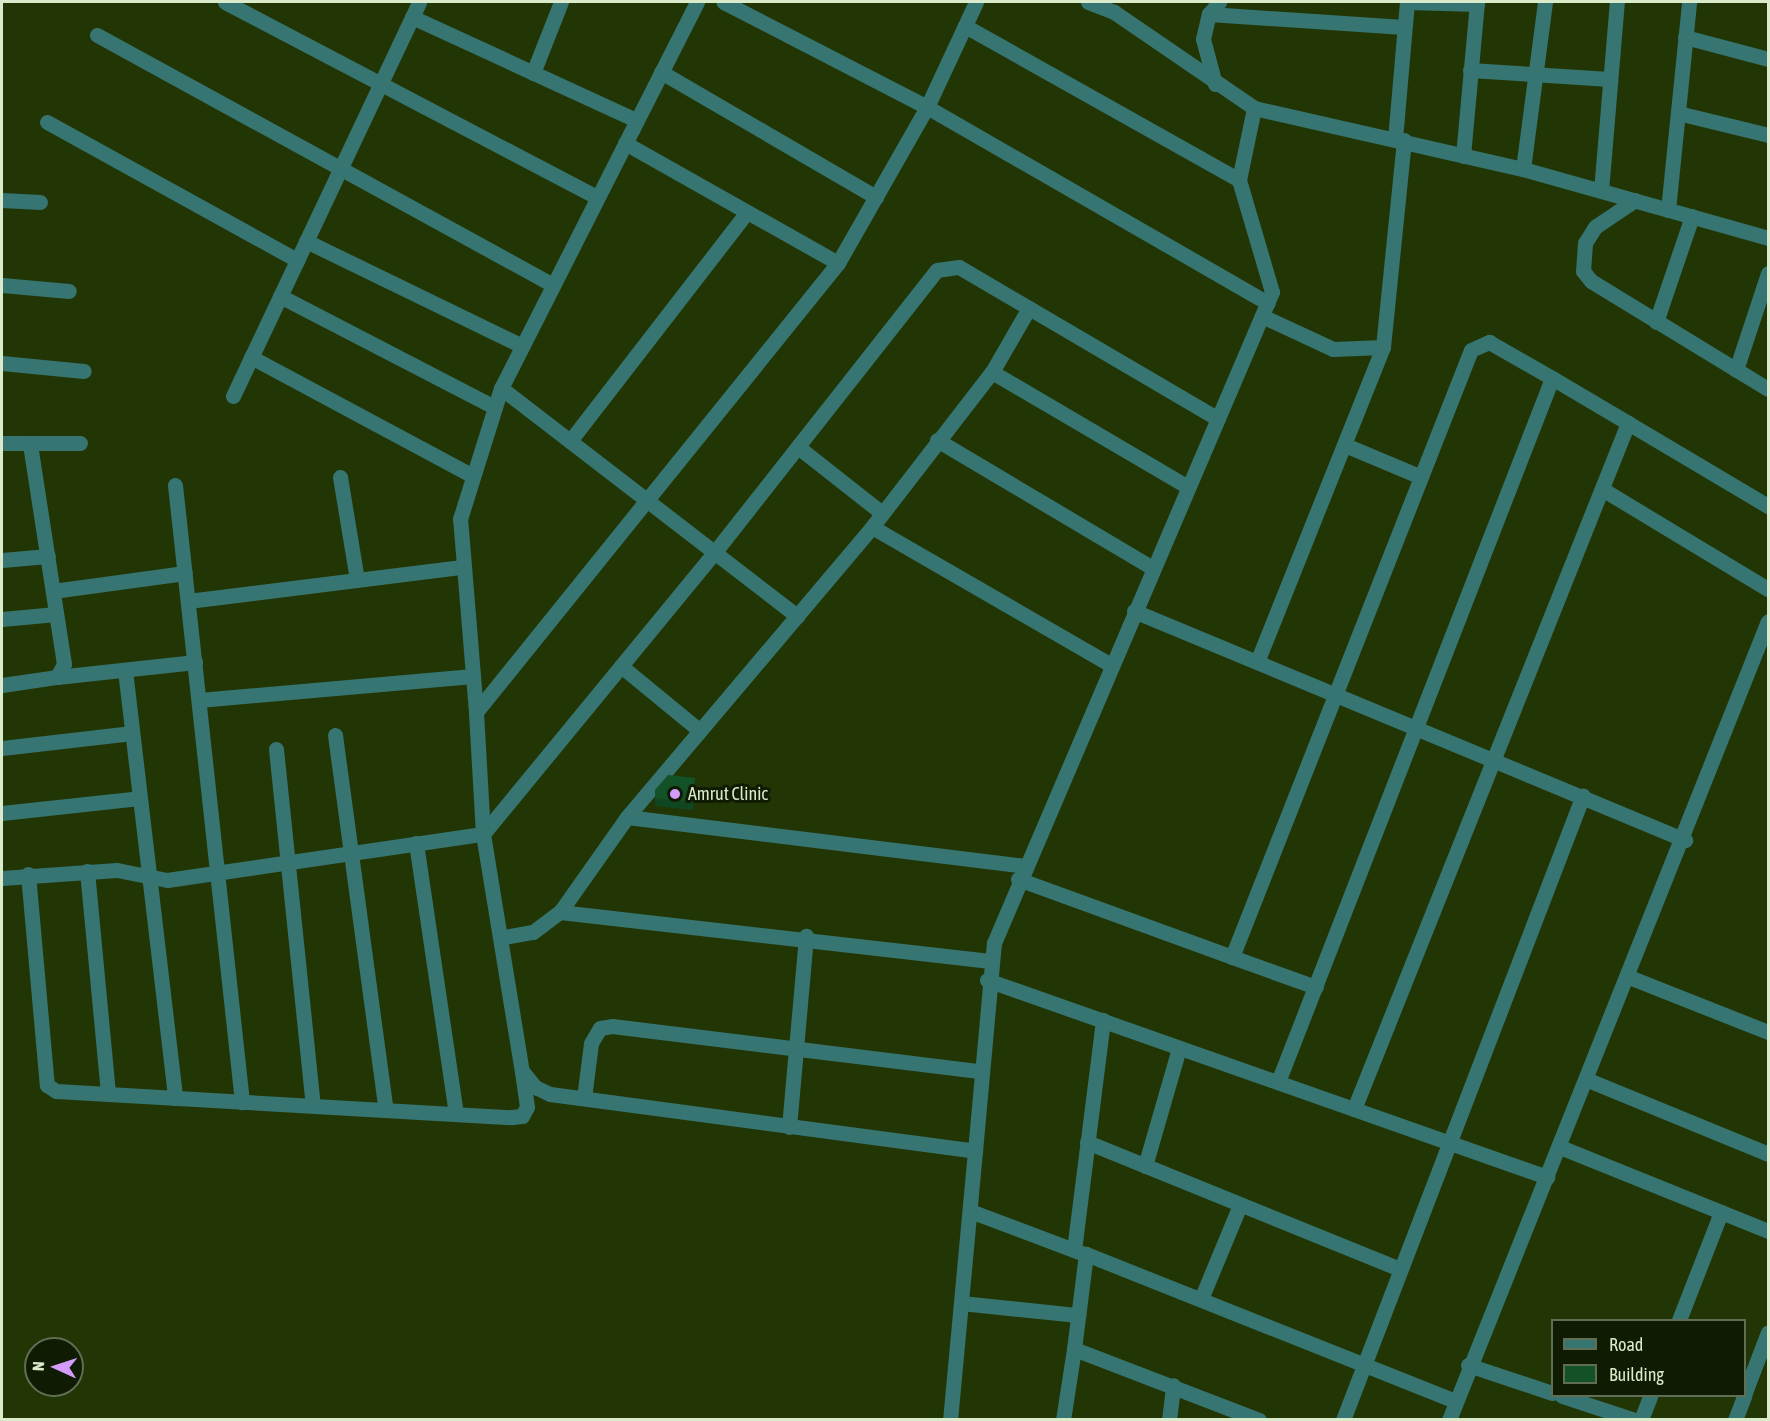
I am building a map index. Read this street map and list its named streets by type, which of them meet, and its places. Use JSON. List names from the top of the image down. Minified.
{"places":["Amrut Clinic"],"legend":["Road","Building"],"north":"left"}
